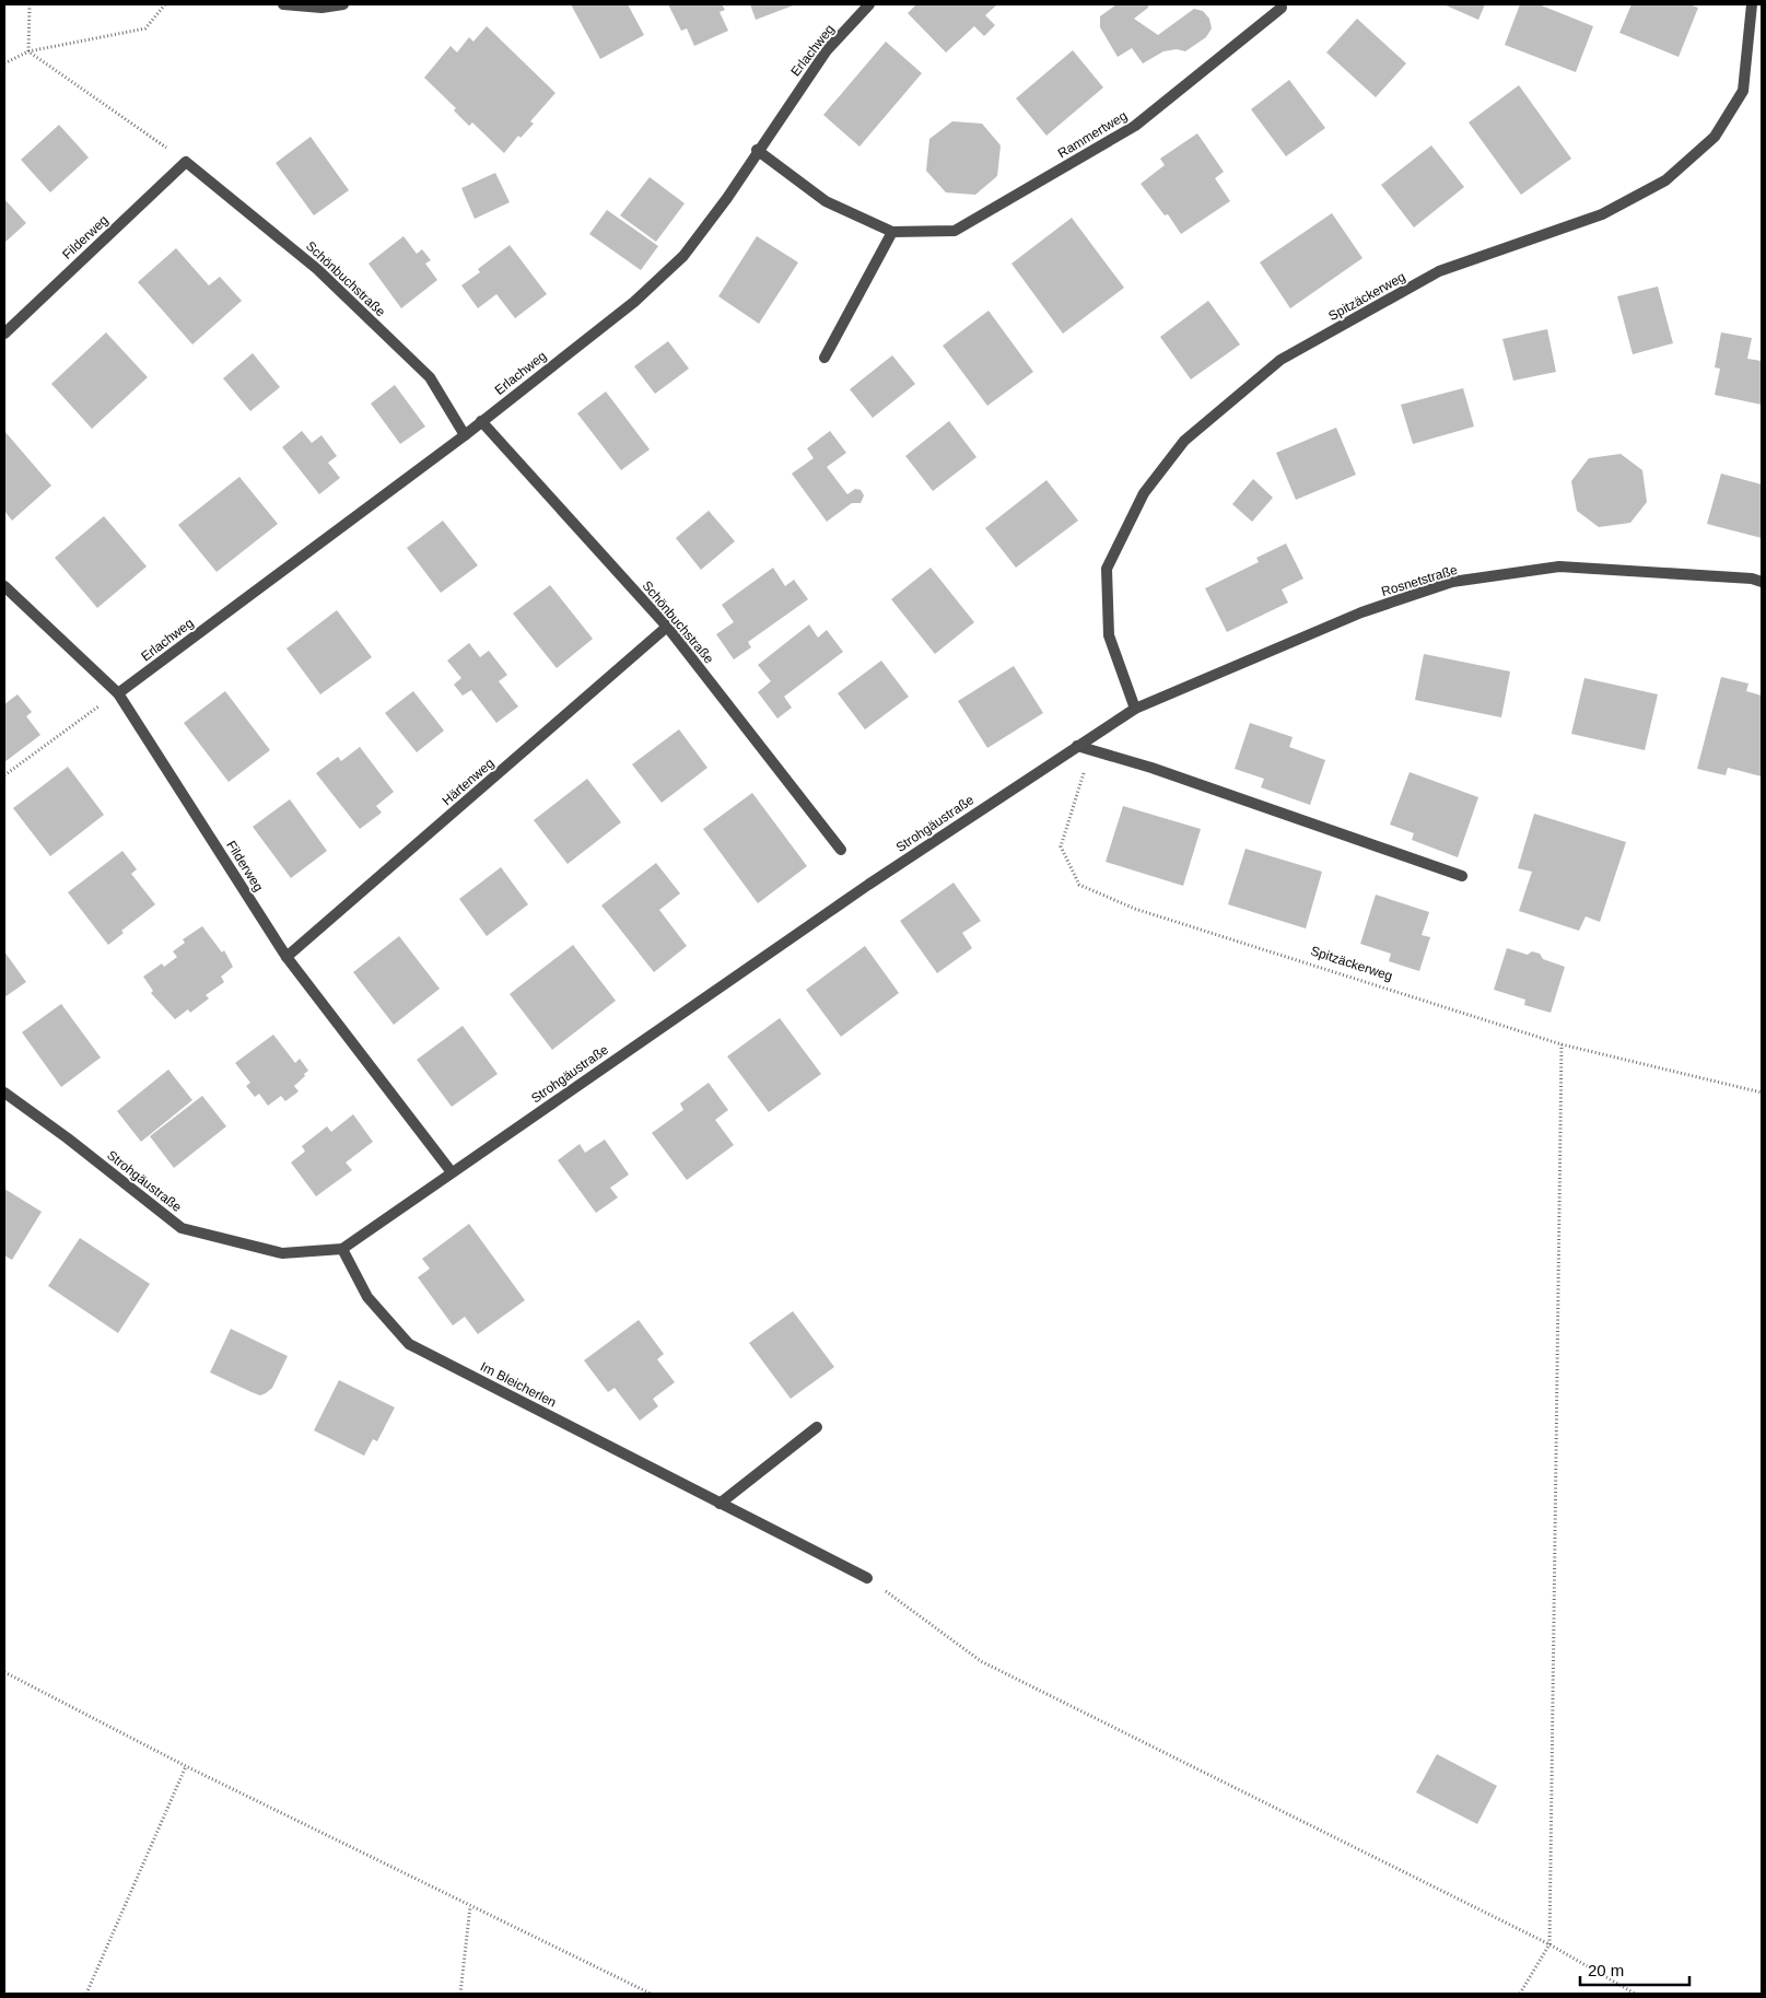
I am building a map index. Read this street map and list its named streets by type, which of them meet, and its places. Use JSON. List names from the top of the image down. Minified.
{"streets":{"street":["Erlachweg","Rammertweg","Filderweg","Schönbuchstraße","Spitzäckerweg","Rosnetstraße","Härtenweg","Strohgäustraße","Im Bleicherlen"]},"crossings":[["Erlachweg","Rammertweg"],["Erlachweg","Filderweg"],["Erlachweg","Schönbuchstraße"],["Filderweg","Schönbuchstraße"],["Filderweg","Härtenweg"],["Filderweg","Strohgäustraße"],["Schönbuchstraße","Härtenweg"],["Spitzäckerweg","Rosnetstraße"],["Spitzäckerweg","Strohgäustraße"],["Rosnetstraße","Strohgäustraße"],["Strohgäustraße","Im Bleicherlen"]],"scale_bar":"20 m"}
